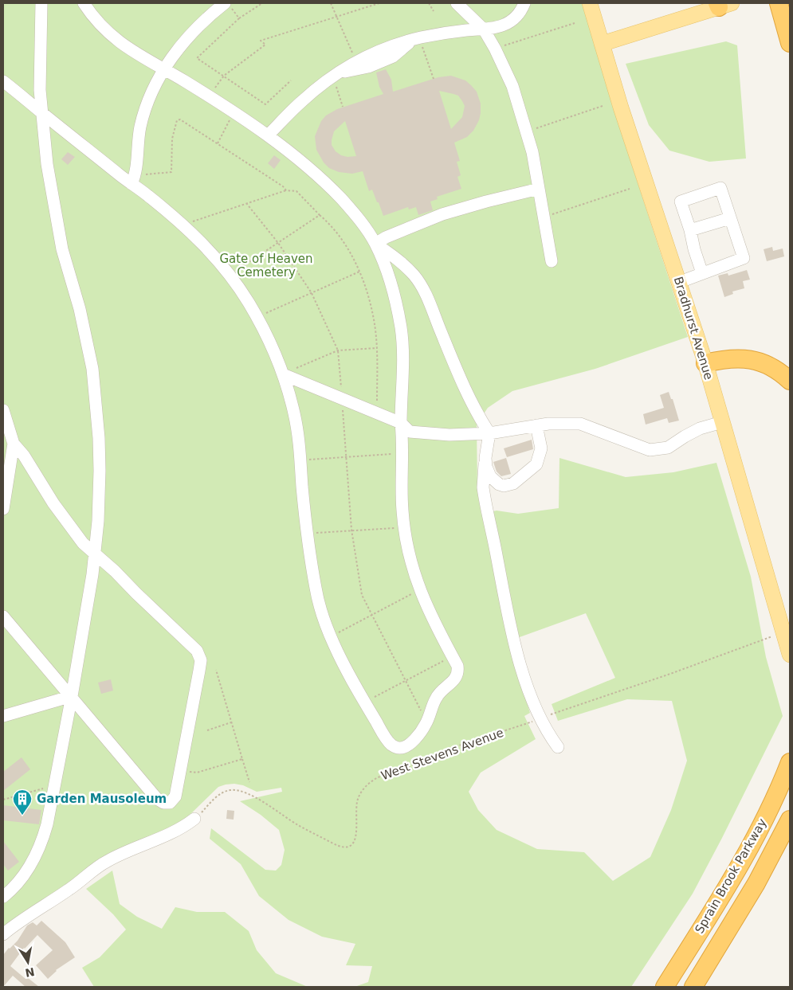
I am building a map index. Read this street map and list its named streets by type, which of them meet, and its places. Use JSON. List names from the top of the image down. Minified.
{"streets":{"highway":["Sprain Brook Parkway"],"main road":["Bradhurst Avenue"],"path":["West Stevens Avenue"]},"crossings":[["Bradhurst Avenue","West Stevens Avenue"]],"parks":["Gate of Heaven Cemetery"],"places":{"building":["Garden Mausoleum"]},"north":"bottom"}
